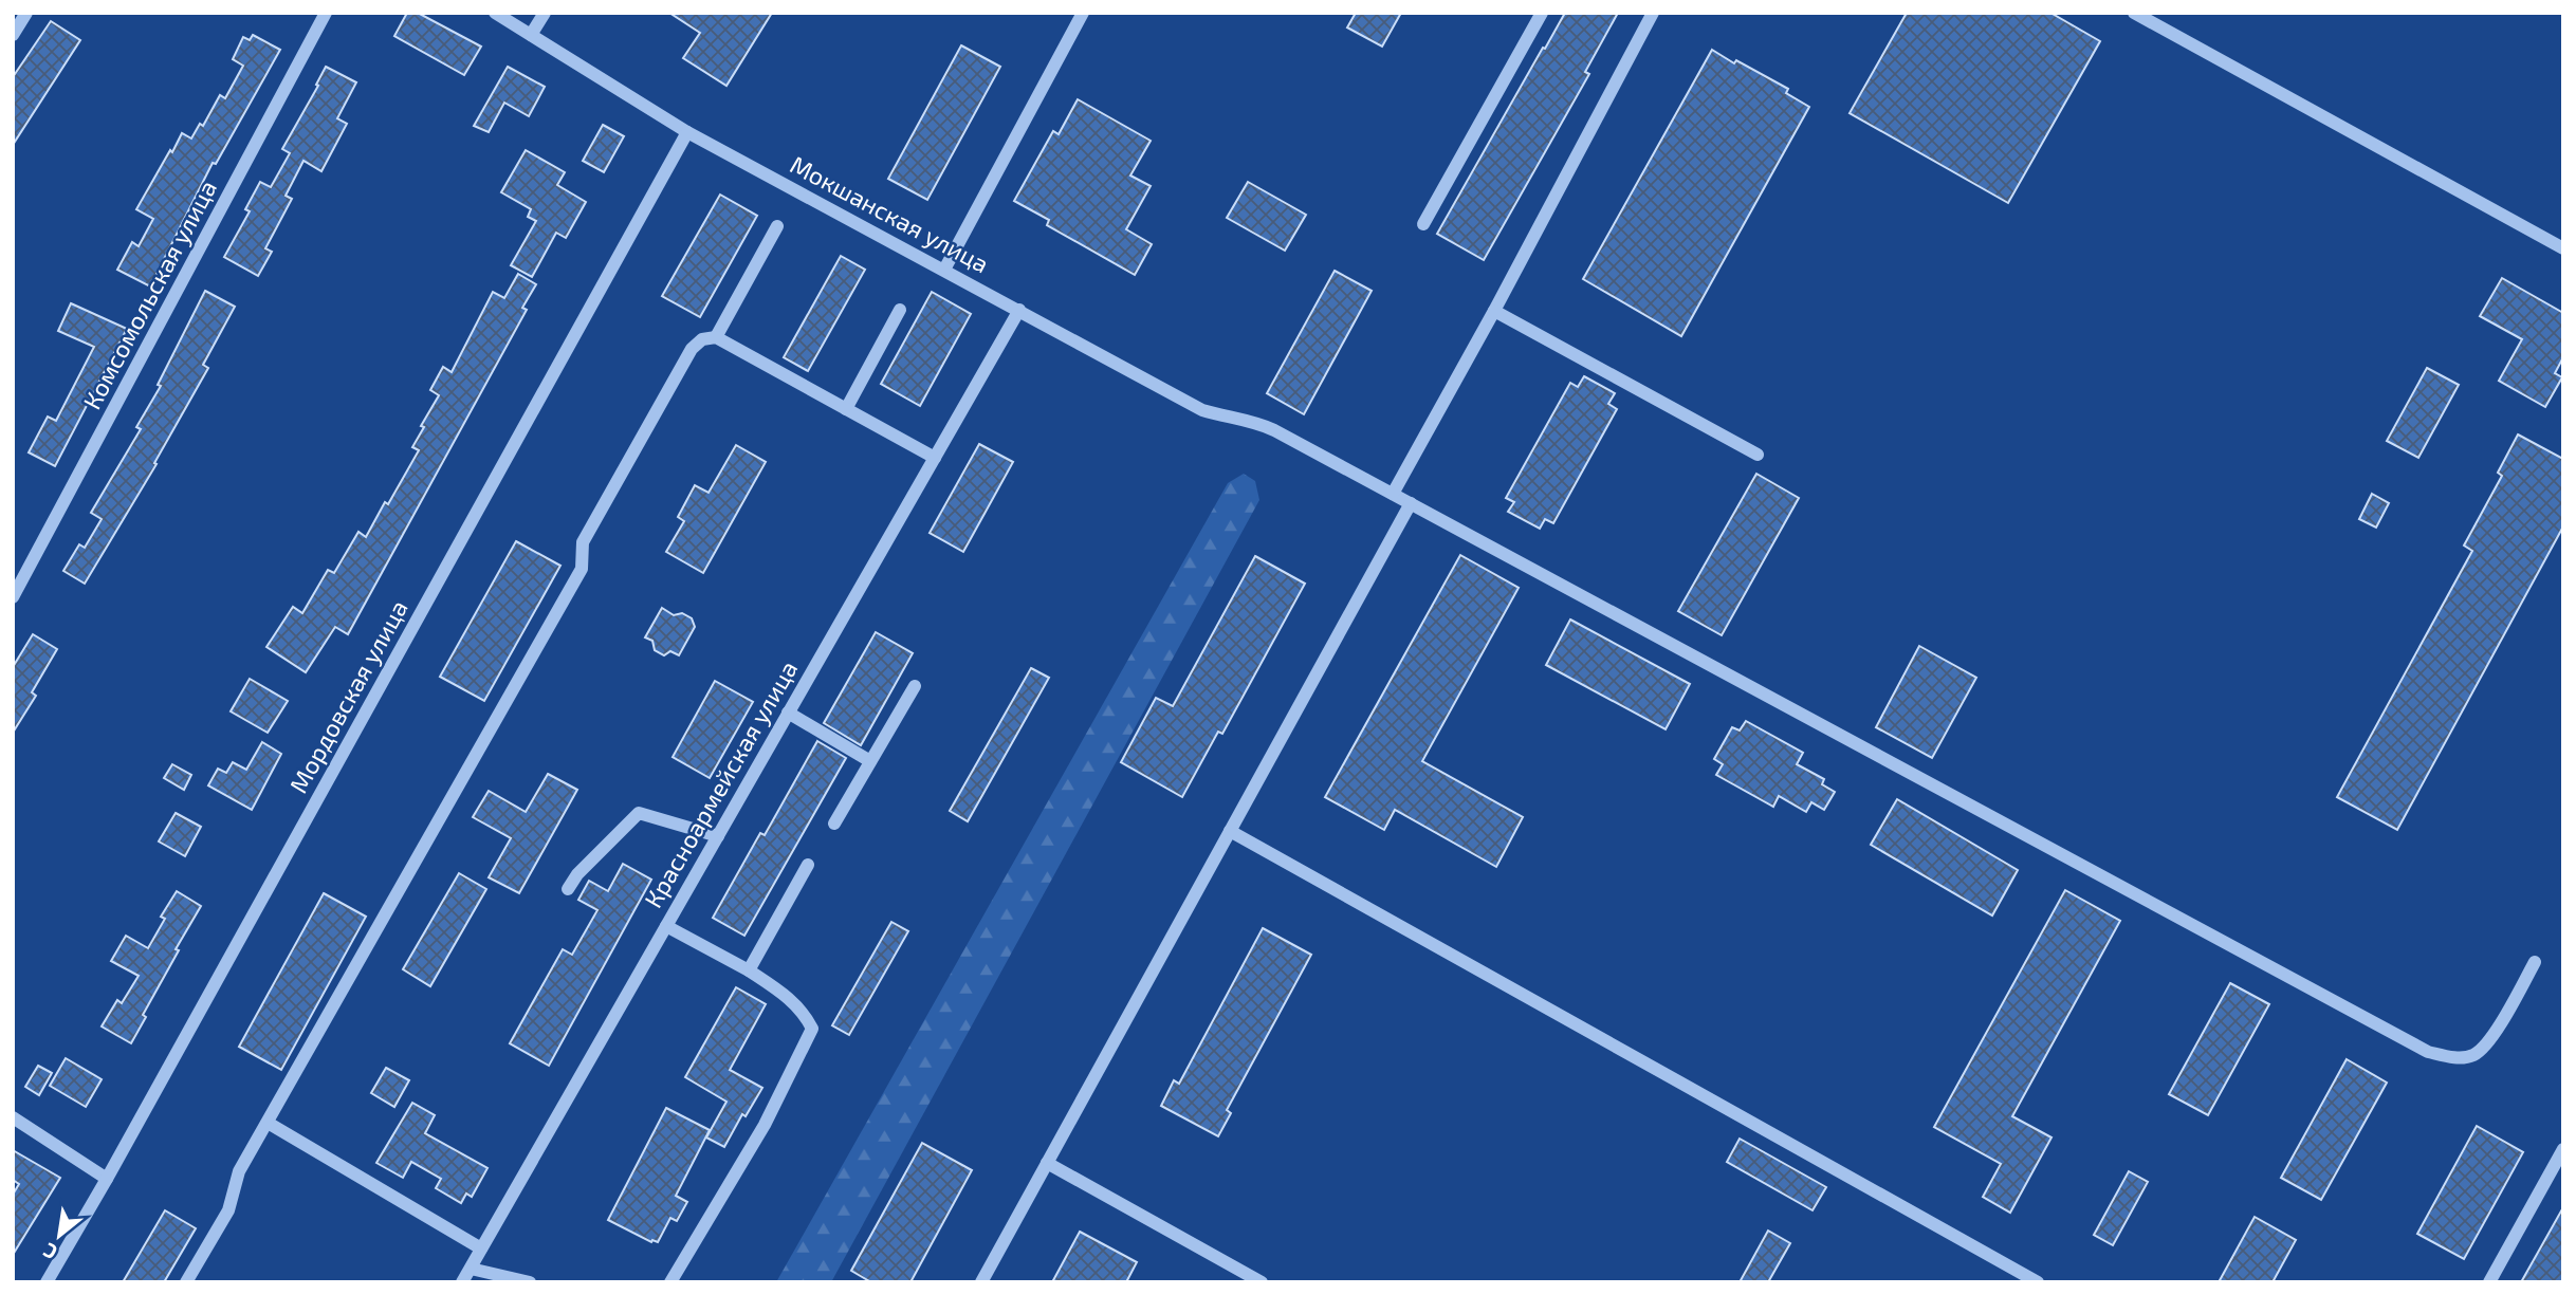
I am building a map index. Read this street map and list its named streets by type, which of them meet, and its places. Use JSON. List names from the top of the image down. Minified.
{"streets":{"street":["Мокшанская улица","Комсомольская улица","Мордовская улица","Красноармейская улица"]},"crossings":[["Мокшанская улица","Мордовская улица"],["Мокшанская улица","Красноармейская улица"]],"north":"bottom left"}
